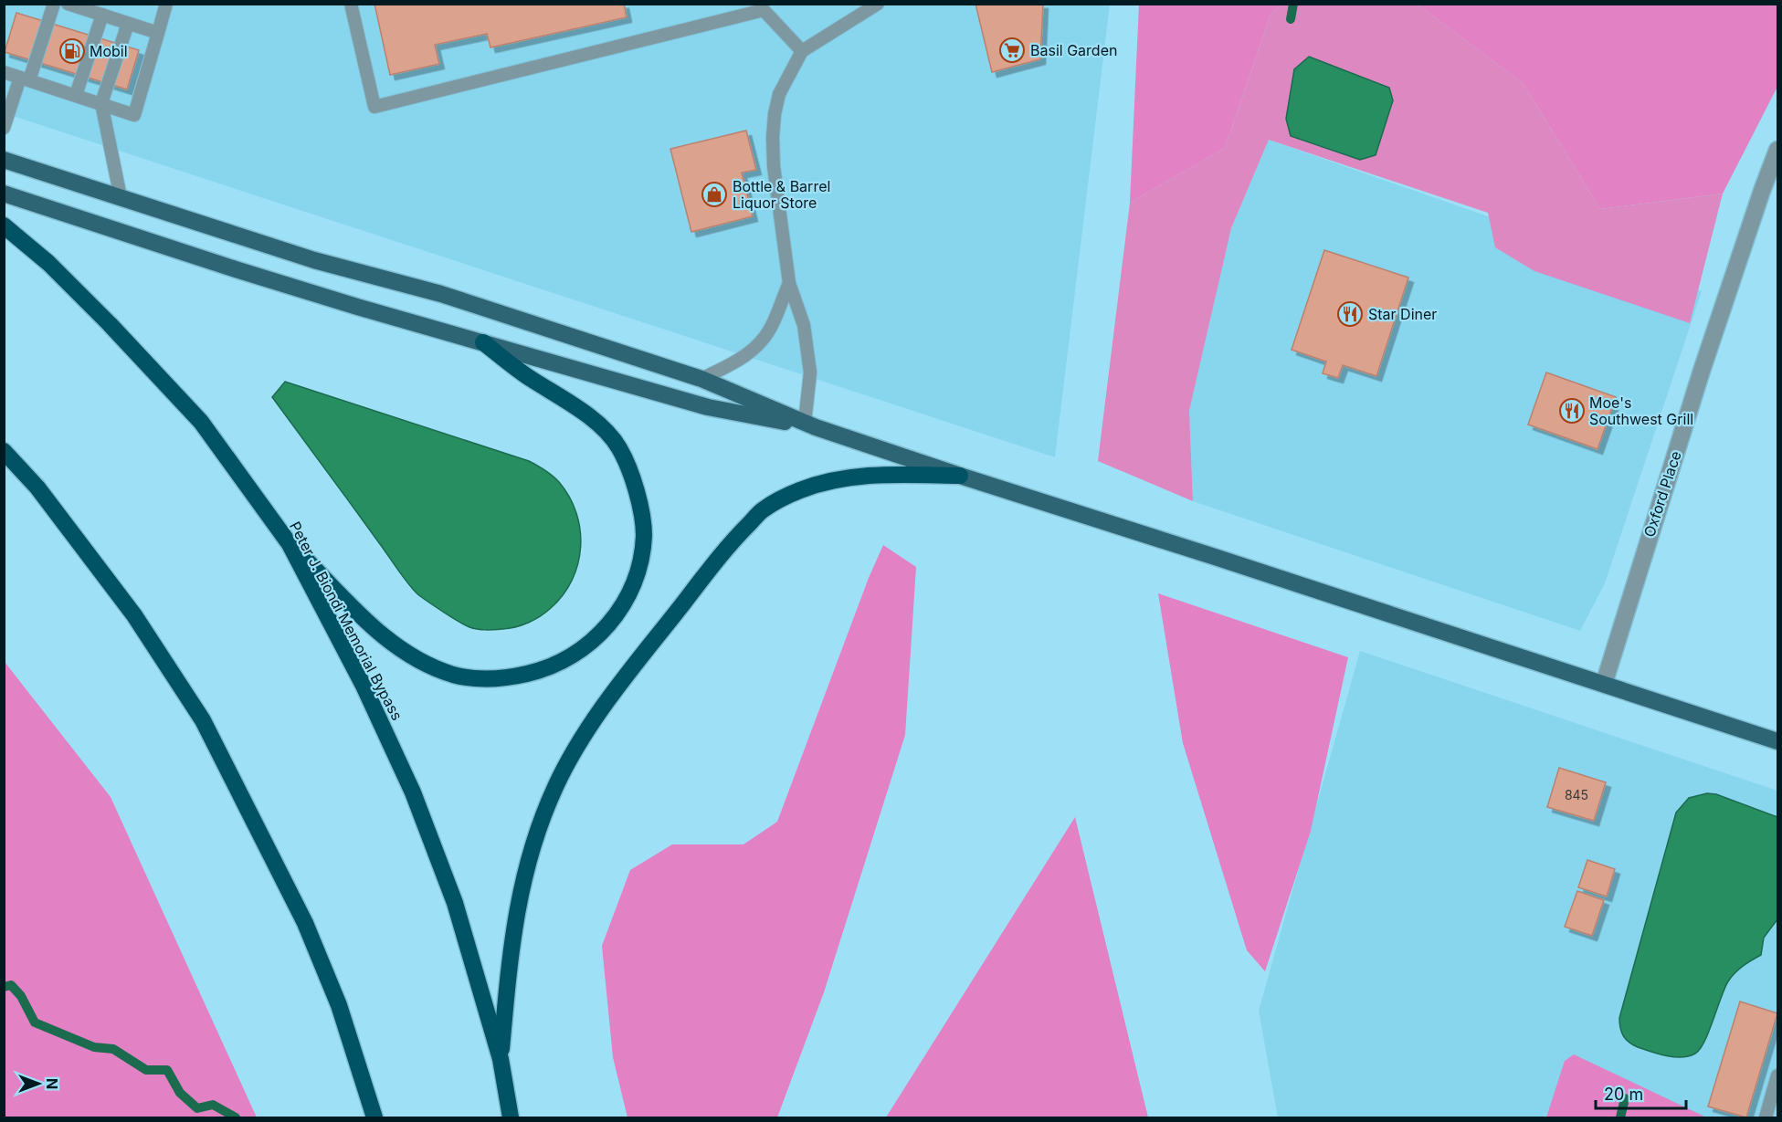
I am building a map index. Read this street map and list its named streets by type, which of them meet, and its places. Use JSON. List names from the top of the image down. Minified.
{"streets":{"highway":["Peter J. Biondi Memorial Bypass"],"street":["Oxford Place"]},"places":{"supermarket":["Basil Garden"],"fuel station":["Mobil"],"shop":["Bottle & Barrel Liquor Store"],"restaurant":["Star Diner","Moe's Southwest Grill"]},"house_numbers":["845"],"scale_bar":"20 m","north":"right"}
